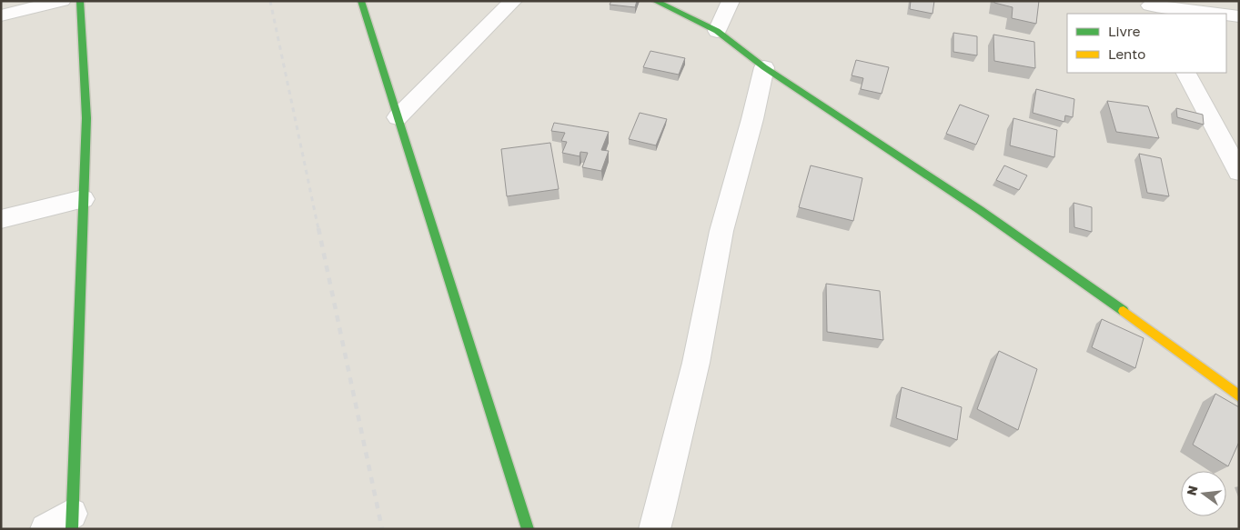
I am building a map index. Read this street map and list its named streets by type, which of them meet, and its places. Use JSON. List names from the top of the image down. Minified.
{"legend":["Livre","Lento"],"north":"left"}
